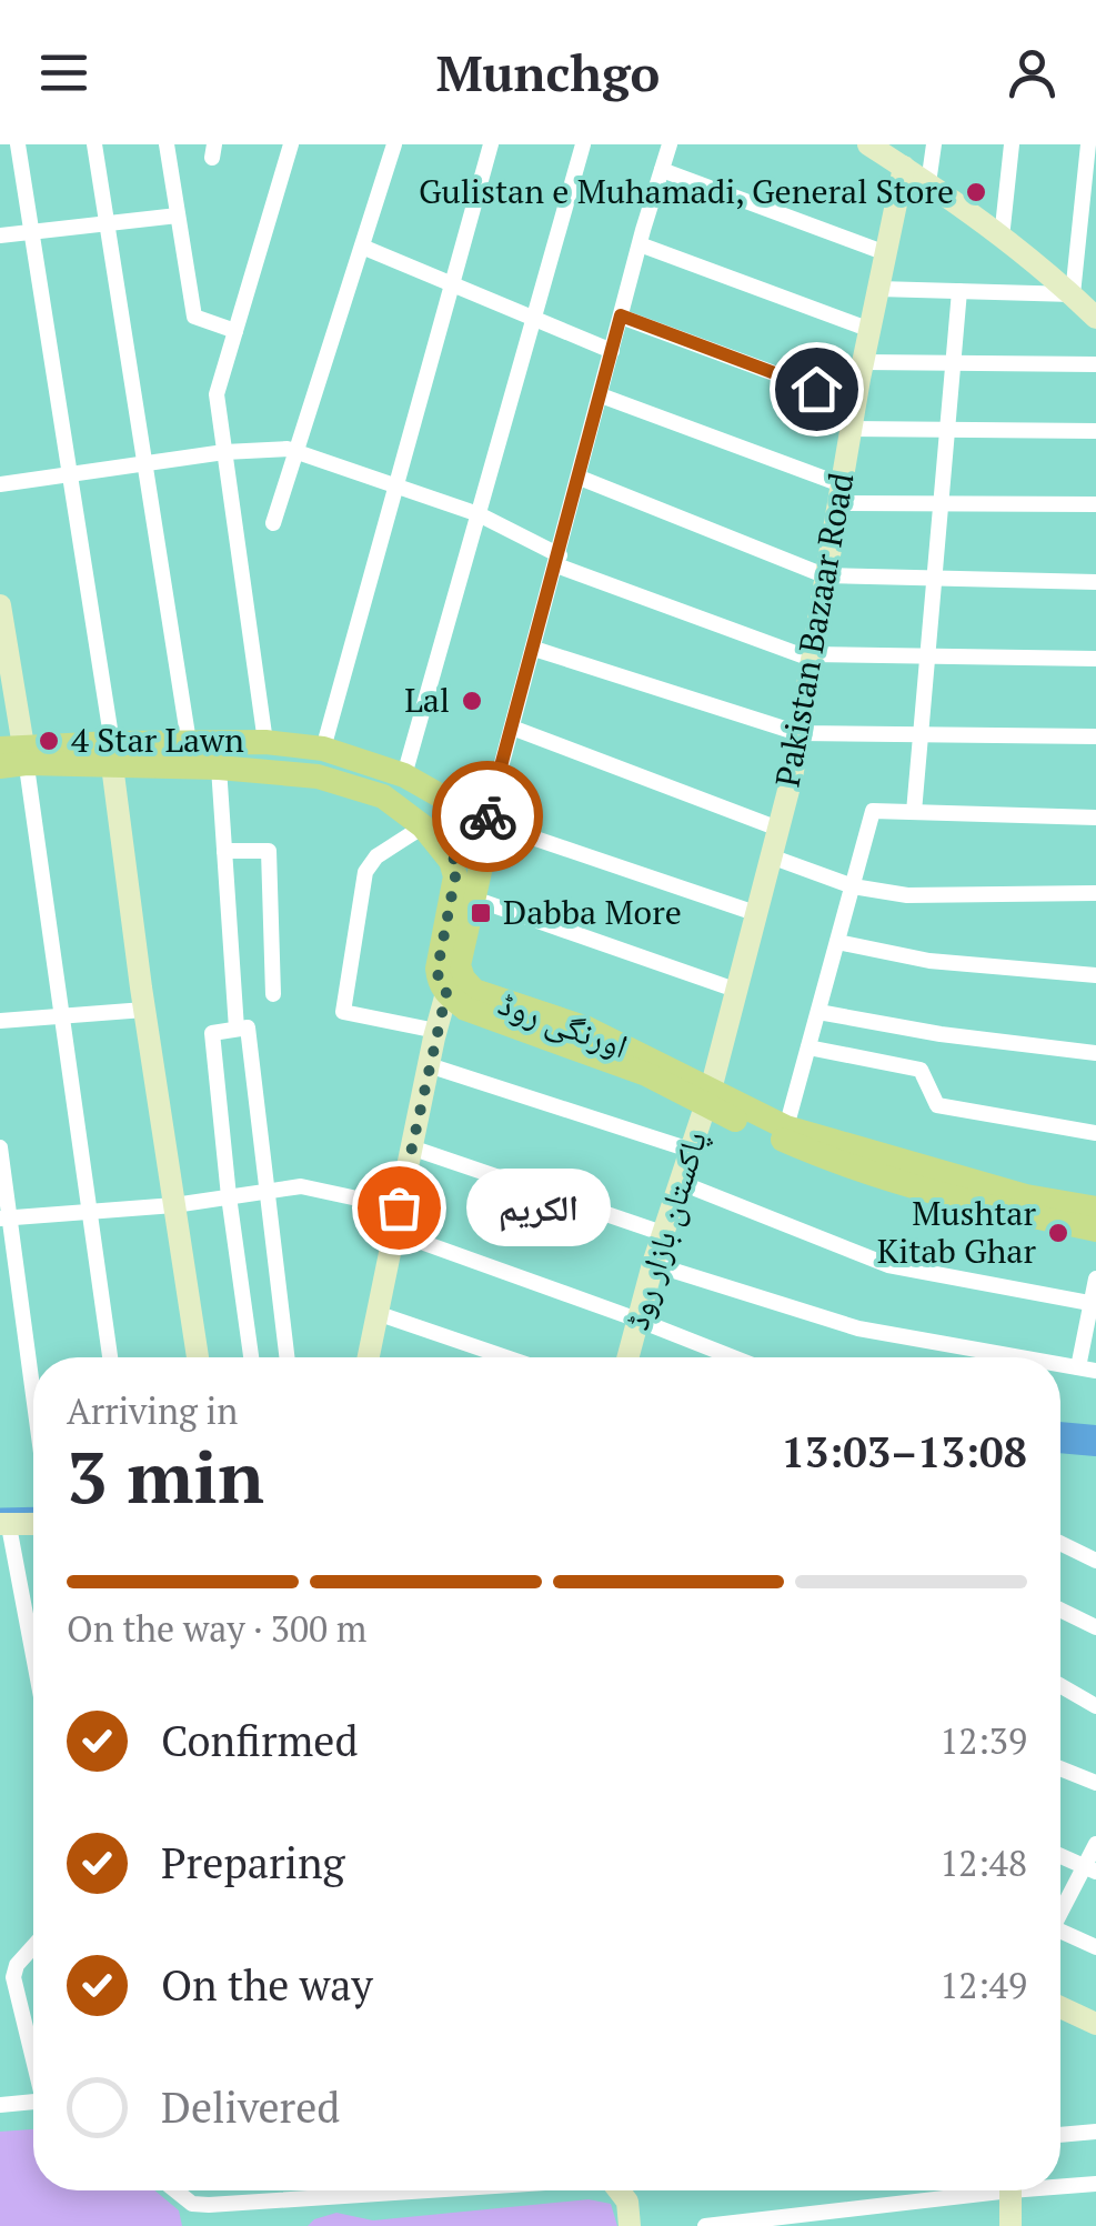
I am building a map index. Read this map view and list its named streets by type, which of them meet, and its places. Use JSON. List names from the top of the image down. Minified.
{"streets":{"main road":["اورنگی روڈ"],"street":["Pakistan Bazaar Road","پاکستان بازار روڈ"]},"crossings":[["Pakistan Bazaar Road","اورنگی روڈ"],["Pakistan Bazaar Road","پاکستان بازار روڈ"],["اورنگی روڈ","پاکستان بازار روڈ"]],"places":{"other":["Gulistan e Muhamadi, General Store","Lal","4 Star Lawn","الکریم","Mushtar Kitab Ghar"],"transit":["Dabba More"]},"page":{"header":"Munchgo","bubble":"الکریم","heading":["3 min","Arriving in","13:03–13:08"],"bar":"On the way · 300 m","list":[["Confirmed","12:39"],["Preparing","12:48"],["On the way","12:49"],"Delivered"]}}
